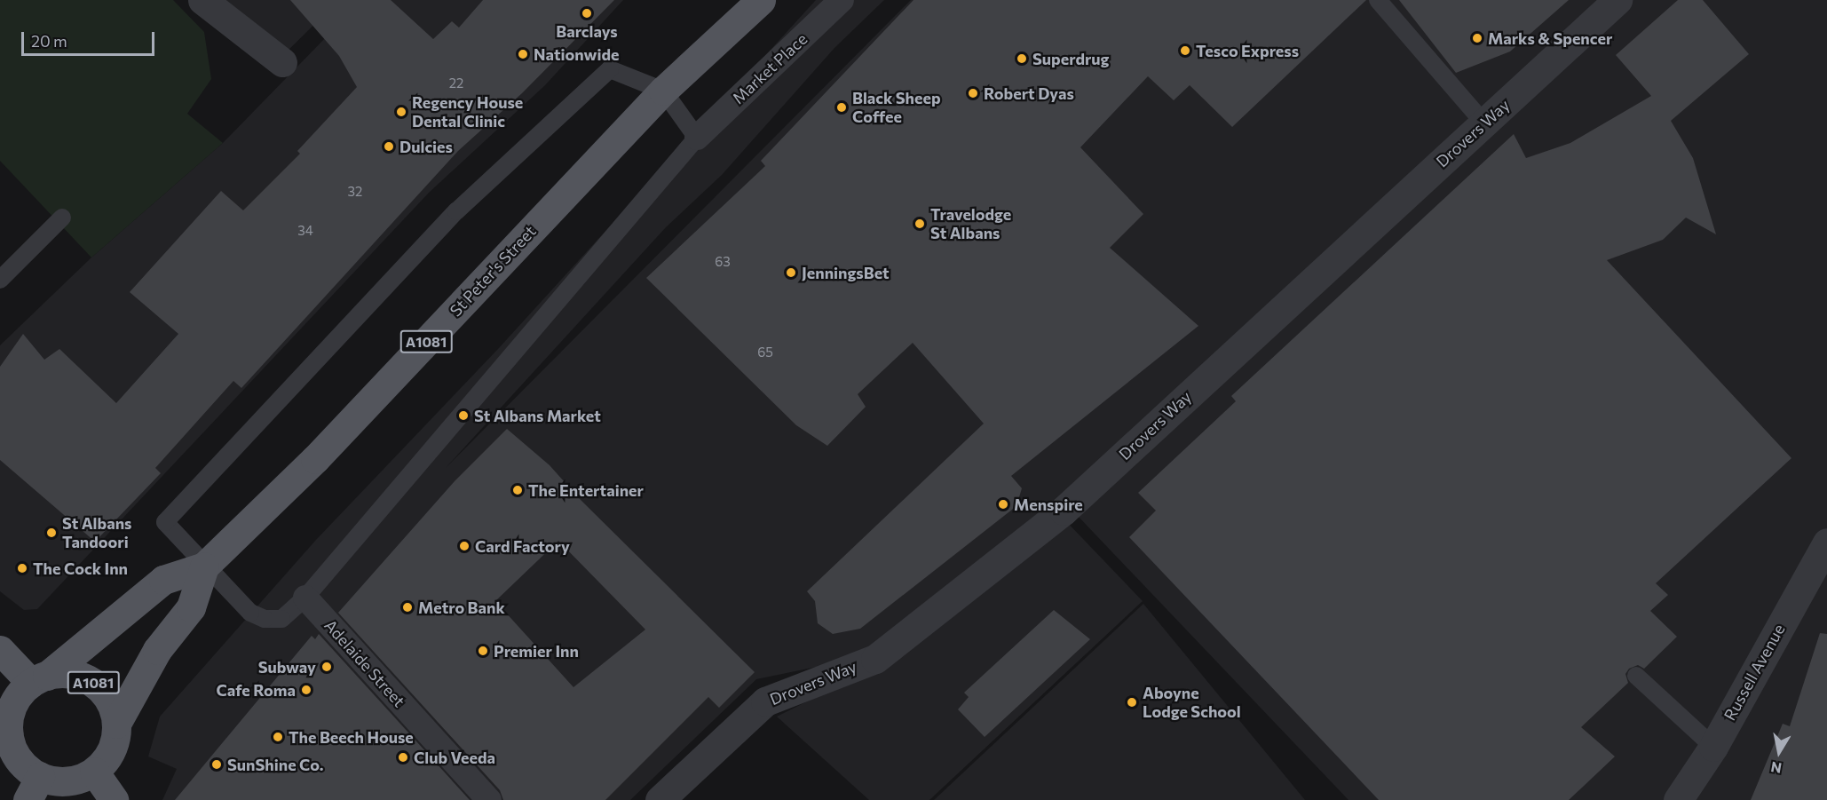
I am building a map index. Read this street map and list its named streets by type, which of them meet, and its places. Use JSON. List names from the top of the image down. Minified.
{"streets":{"main road":["St Peter's Street","A1081"],"street":["Market Place","Drovers Way","Adelaide Street","Russell Avenue"]},"crossings":[["St Peter's Street","A1081"]],"places":["Barclays","Marks & Spencer","Tesco Express","Nationwide","Superdrug","Robert Dyas","Black Sheep Coffee","Regency House Dental Clinic","Dulcies","Travelodge St Albans","JenningsBet","St Albans Market","The Entertainer","Menspire","St Albans Tandoori","Card Factory","The Cock Inn","Metro Bank","Premier Inn","Subway","Cafe Roma","Aboyne Lodge School","The Beech House","Club Veeda","SunShine Co."],"house_numbers":["22","32","34","63","65"],"scale_bar":"20 m","north":"bottom"}
